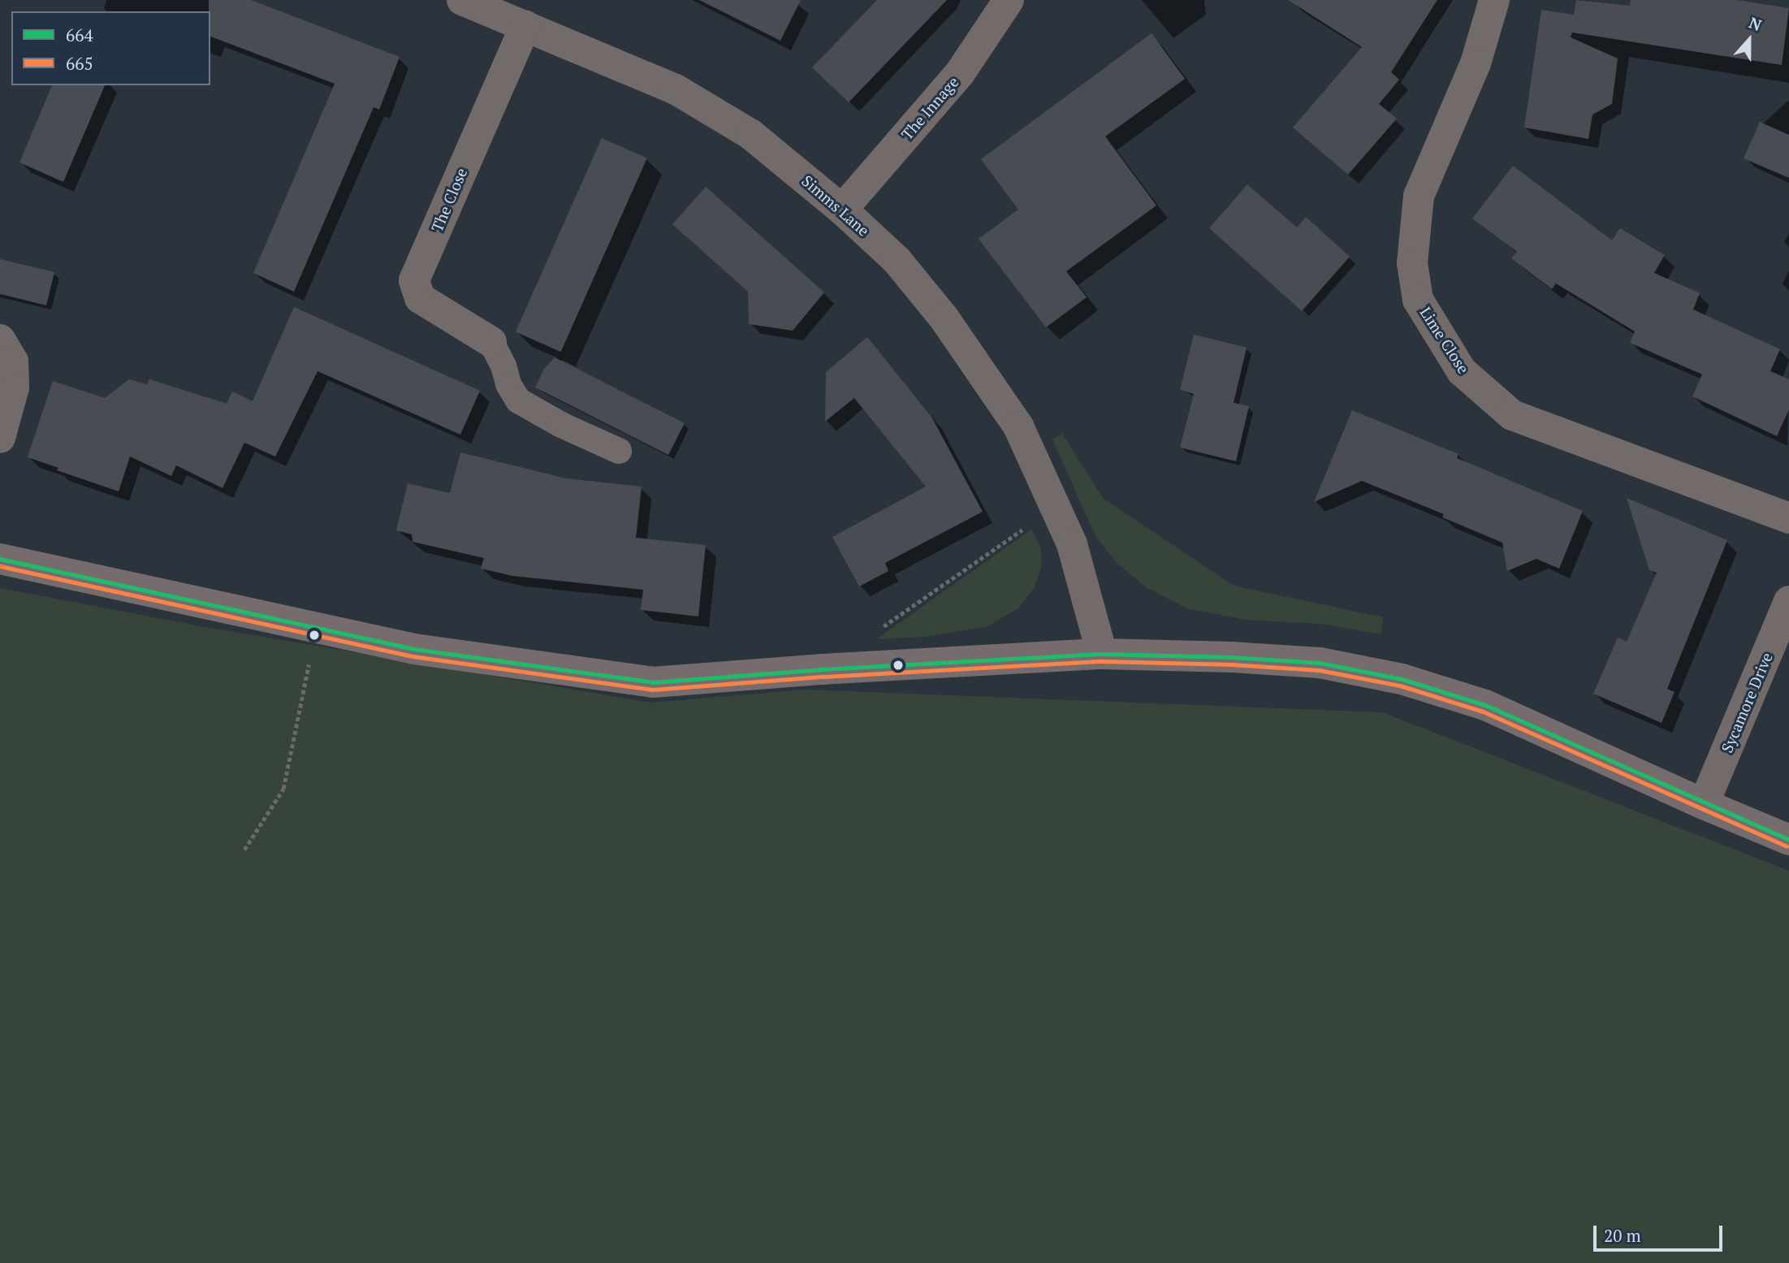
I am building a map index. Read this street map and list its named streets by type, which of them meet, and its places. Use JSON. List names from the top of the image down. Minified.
{"streets":{"street":["The Innage","The Close","Simms Lane","Lime Close","Sycamore Drive"]},"crossings":[["The Innage","Simms Lane"],["The Close","Simms Lane"]],"lines":["transit line 664","transit line 665"],"legend":["664","665"],"scale_bar":"20 m","north":"top"}
